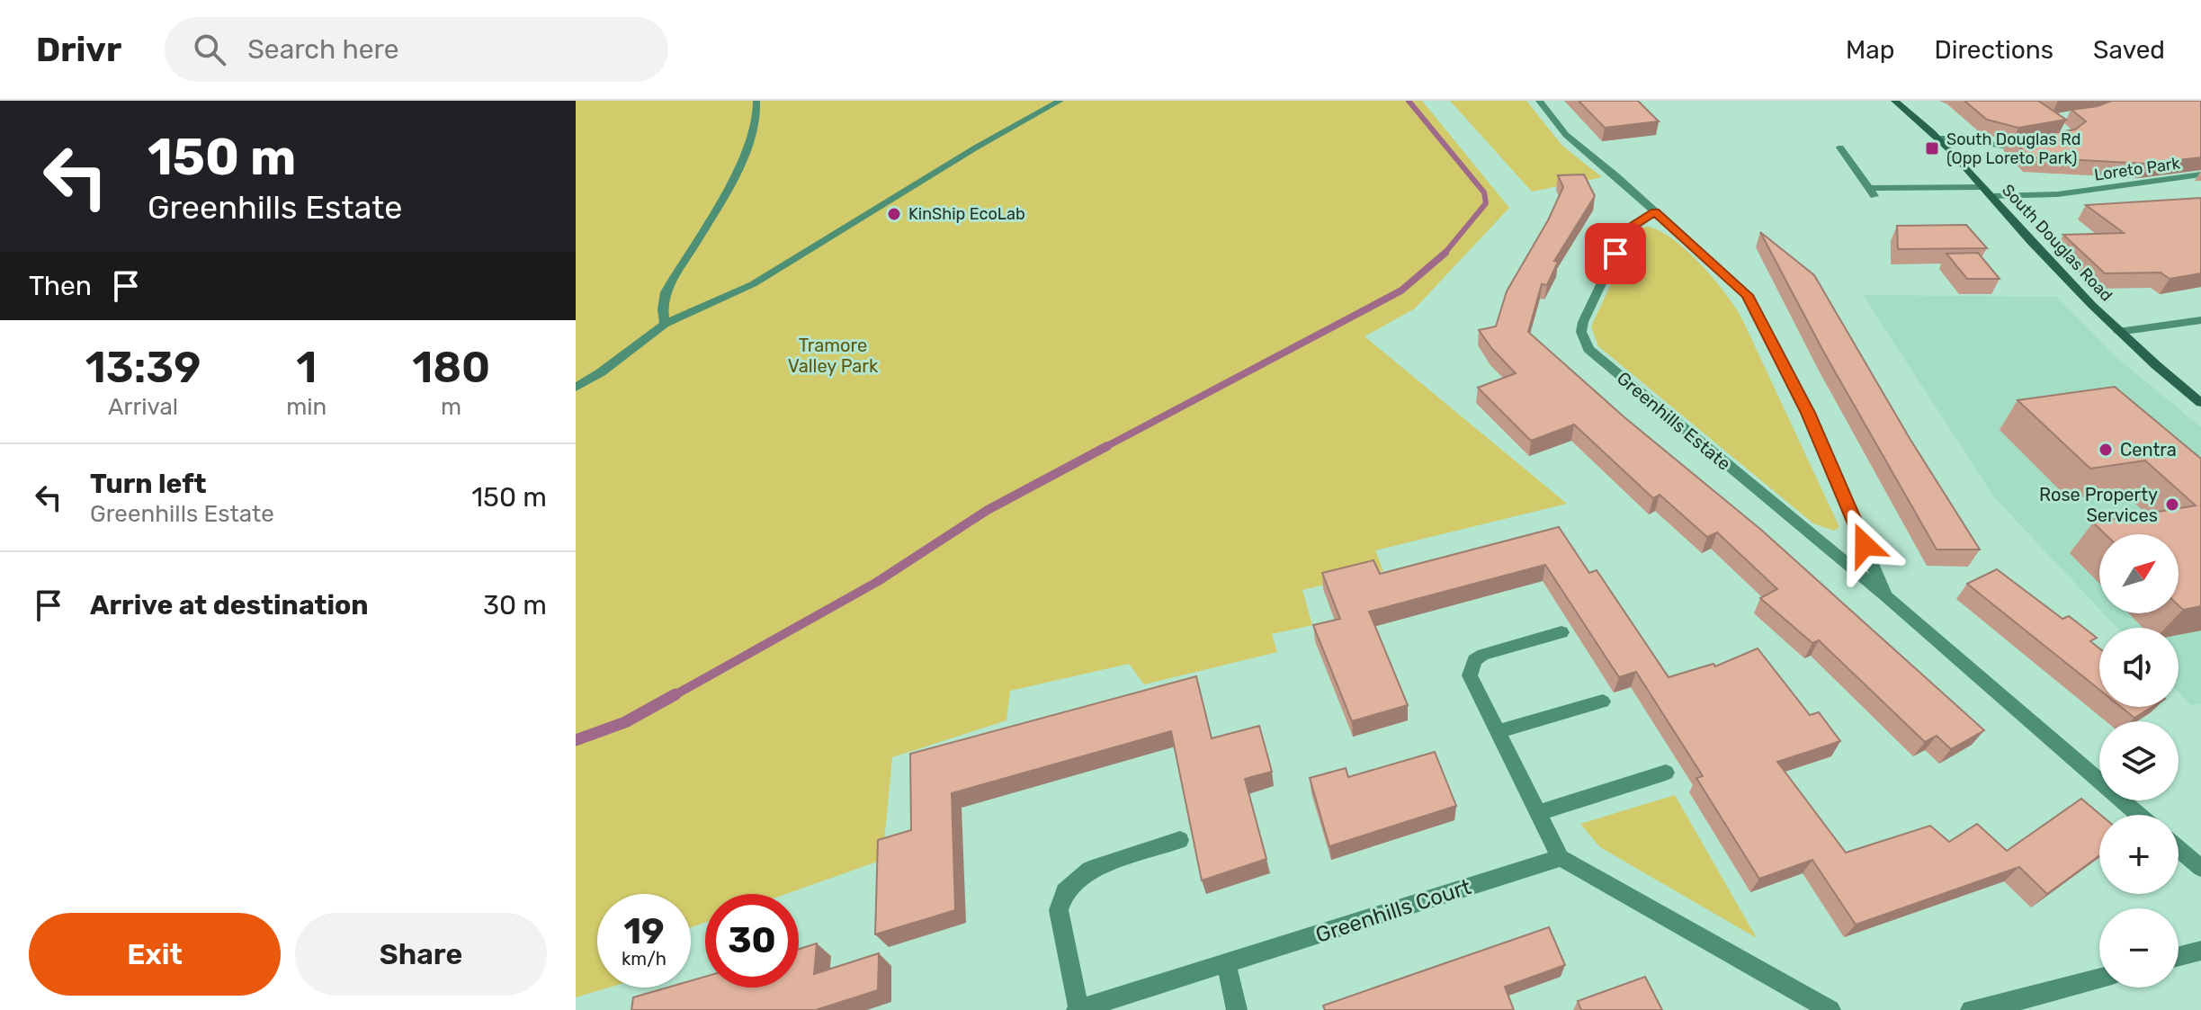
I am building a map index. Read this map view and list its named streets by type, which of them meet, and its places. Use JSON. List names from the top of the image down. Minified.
{"streets":{"main road":["South Douglas Road"],"street":["Loreto Park","Greenhills Estate","Greenhills Court"]},"crossings":[["Loreto Park","South Douglas Road"]],"parks":["Tramore Valley Park"],"places":{"transit":["South Douglas Rd (Opp Loreto Park)"],"other":["KinShip EcoLab","Centra","Rose Property Services"]},"north":"top right","page":{"header":"Drivr","search":"Search here","nav":["Map","Directions","Saved"],"turn":["150 m","Greenhills Estate"],"then":"Then","eta":["13:39","Arrival","1","min","180","m"],"list":[{"name":"Turn left","note":"Greenhills Estate","value":"150 m"},{"name":"Arrive at destination","value":"30 m"}],"map_buttons":["+","−"],"speed":"19 km/h","limit":"30","buttons":["Exit","Share"]}}
